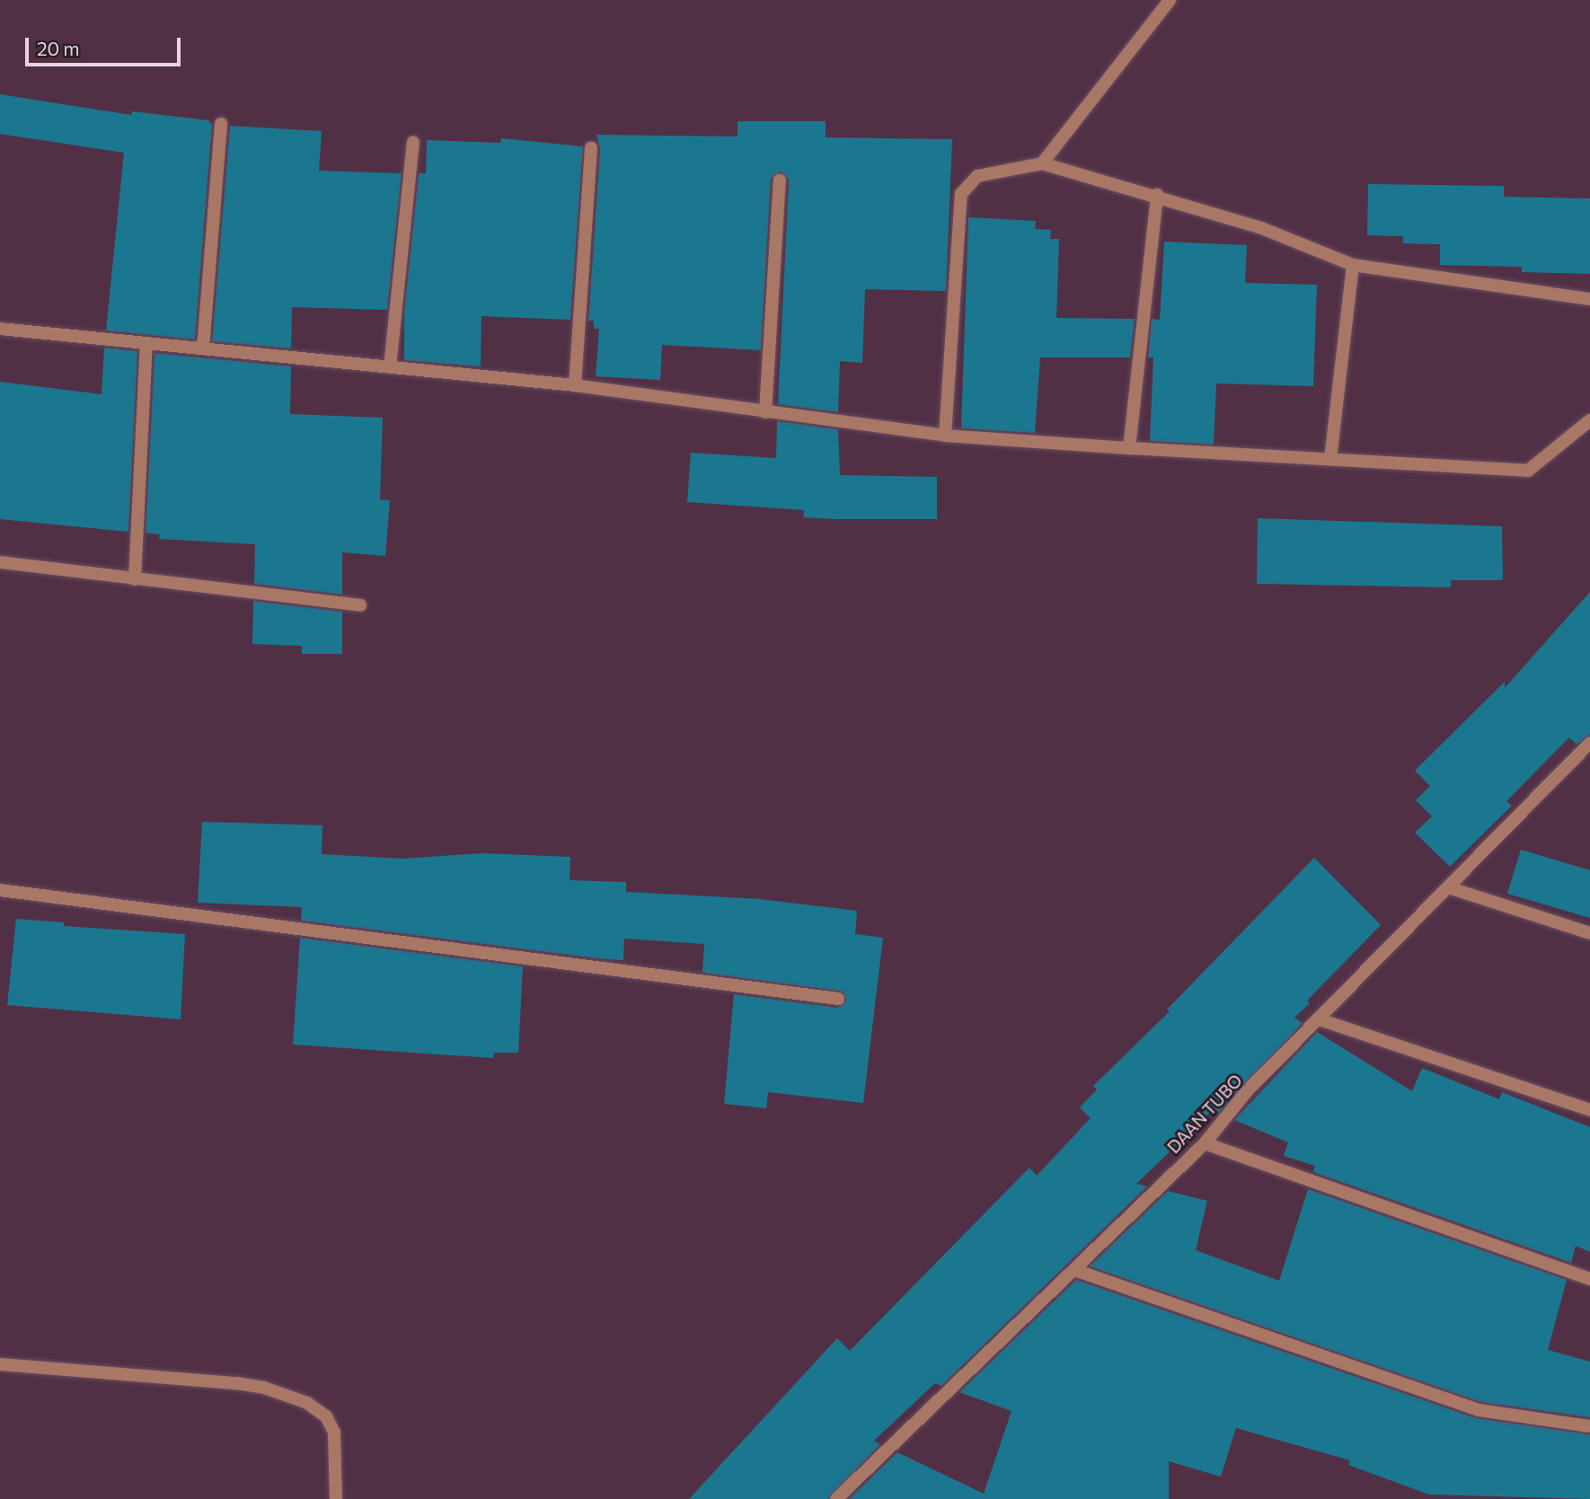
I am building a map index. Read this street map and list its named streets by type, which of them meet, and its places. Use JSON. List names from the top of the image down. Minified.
{"streets":{"street":["DAAN TUBO"]},"scale_bar":"20 m"}
